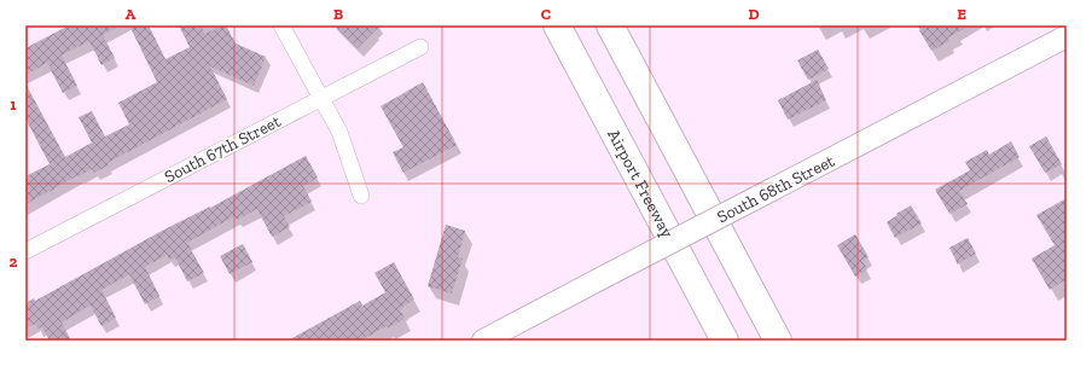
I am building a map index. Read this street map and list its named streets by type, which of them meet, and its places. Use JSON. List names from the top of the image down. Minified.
{"streets":{"highway":["Airport Freeway"],"street":["South 67th Street","South 68th Street"]},"grid":{"columns":["A","B","C","D","E"],"rows":["1","2"]}}
